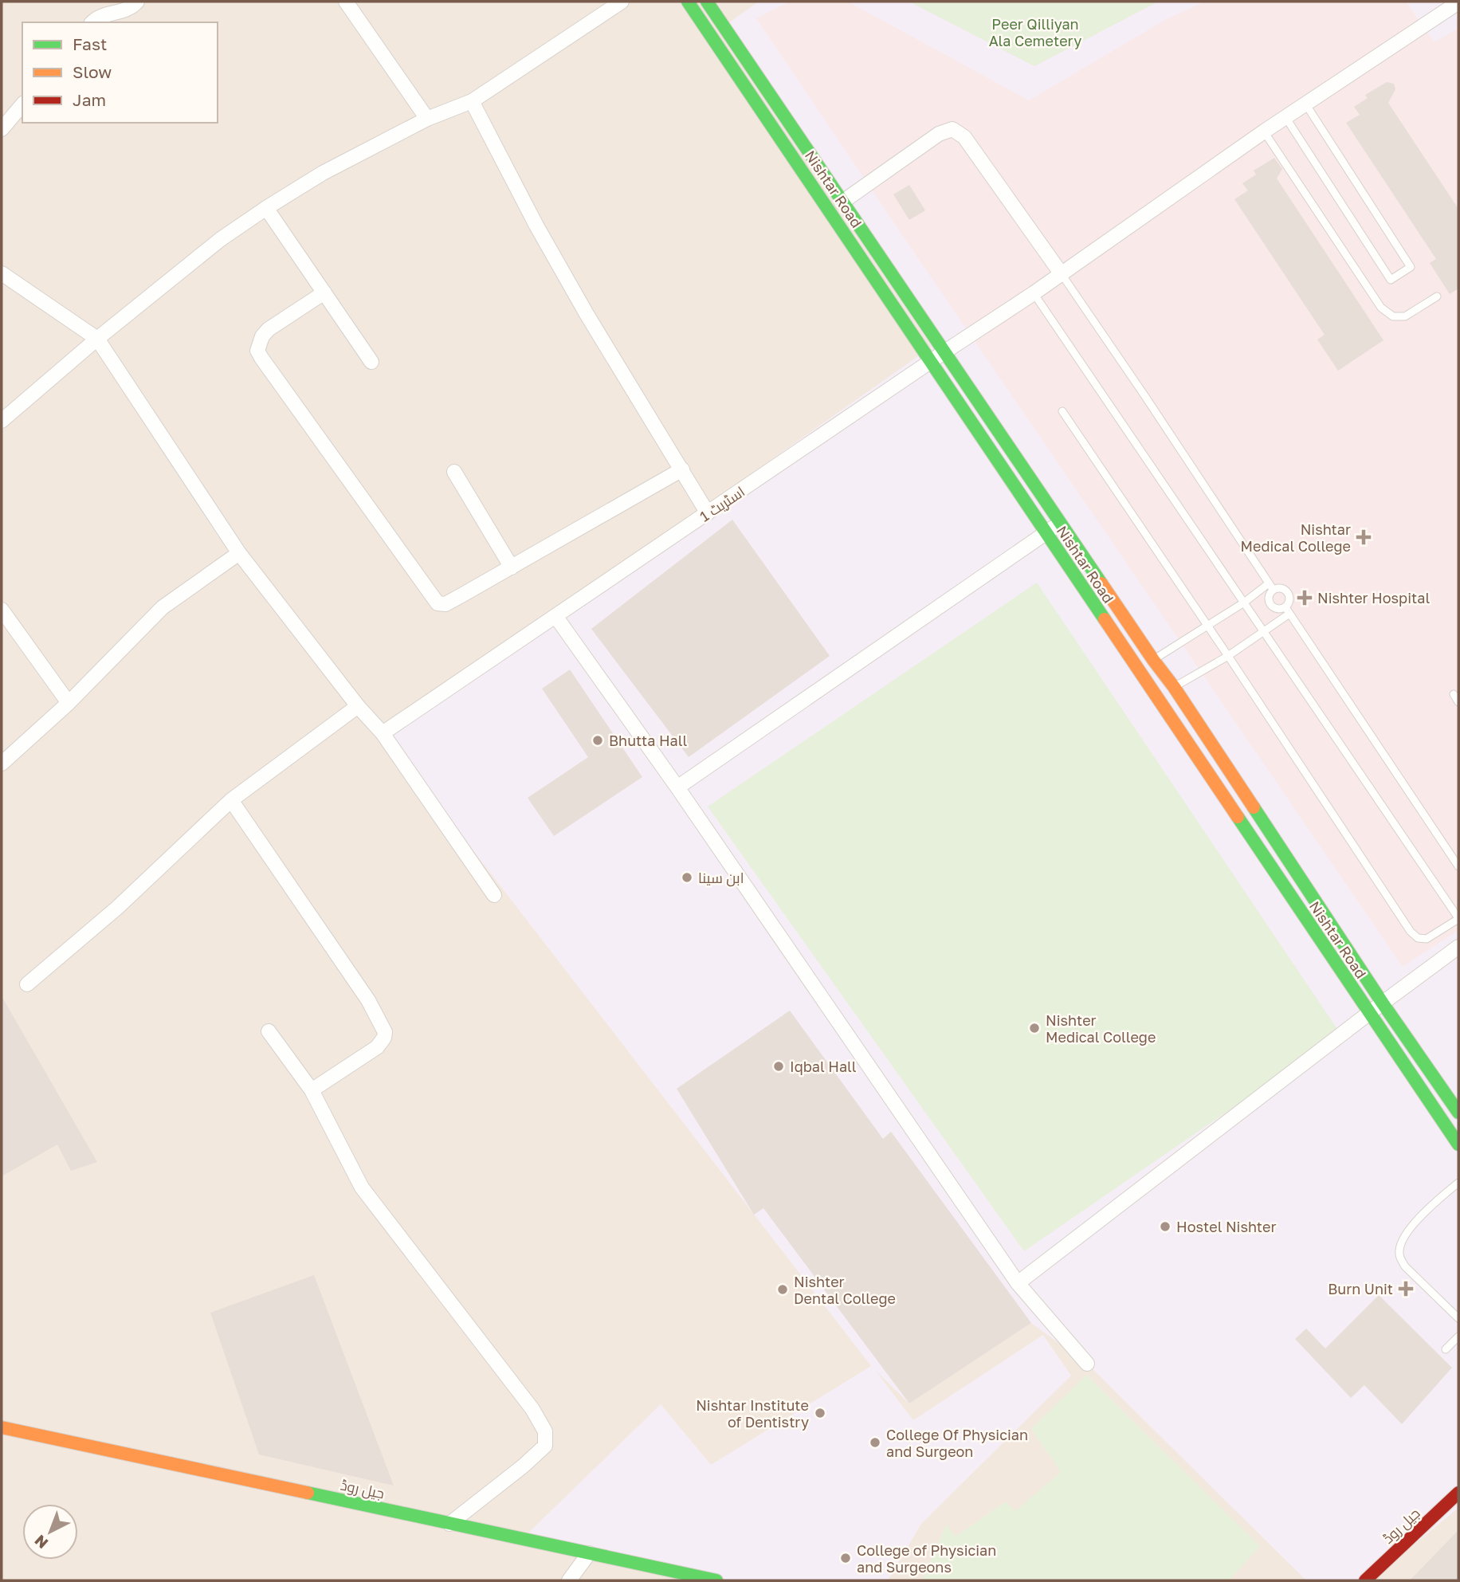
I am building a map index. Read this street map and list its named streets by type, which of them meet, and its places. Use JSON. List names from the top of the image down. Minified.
{"streets":{"main road":["Nishtar Road","جیل روڈ"],"street":["اسٹریٹ 1"]},"crossings":[["Nishtar Road","اسٹریٹ 1"]],"parks":["Peer Qilliyan Ala Cemetery"],"places":{"health":["Nishtar Medical College","Nishter Hospital","Burn Unit"],"other":["Bhutta Hall","ابن سینا","Nishter Medical College","Iqbal Hall","Hostel Nishter","Nishter Dental College","Nishtar Institute of Dentistry","College Of Physician and Surgeon","College of Physician and Surgeons"]},"legend":["Fast","Slow","Jam"],"north":"bottom left"}
